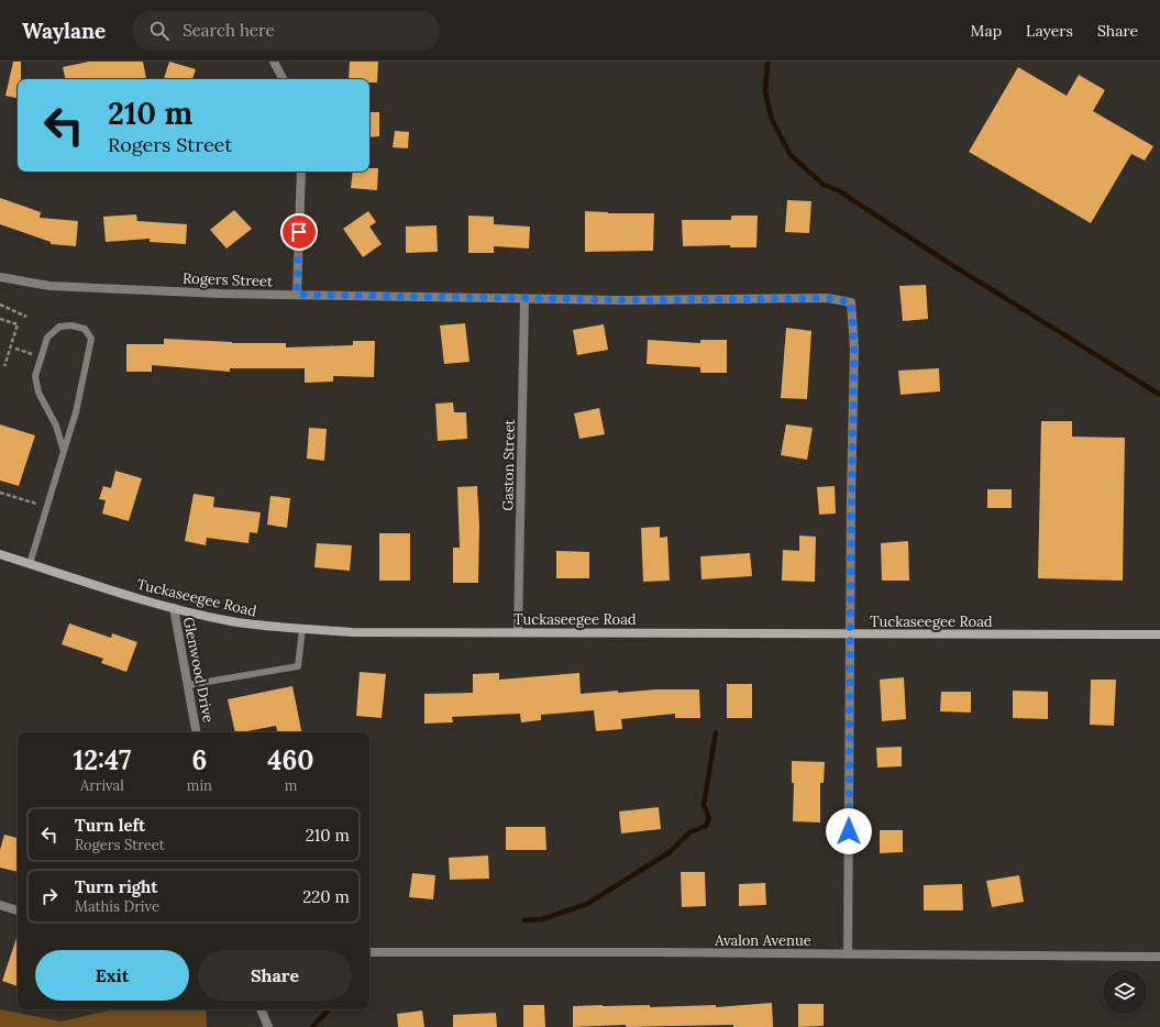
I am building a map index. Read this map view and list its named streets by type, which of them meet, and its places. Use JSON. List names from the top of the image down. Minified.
{"streets":{"main road":["Tuckaseegee Road"],"street":["Rogers Street","Gaston Street","Glenwood Drive","Avalon Avenue"]},"crossings":[["Rogers Street","Gaston Street"],["Rogers Street","Tuckaseegee Road"],["Gaston Street","Tuckaseegee Road"],["Tuckaseegee Road","Glenwood Drive"]],"page":{"header":"Waylane","search":"Search here","nav":["Map","Layers","Share"],"turn":["210 m","Rogers Street"],"eta":["12:47","Arrival","6","min","460","m"],"list":[{"name":"Turn left","note":"Rogers Street","value":"210 m"},{"name":"Turn right","note":"Mathis Drive","value":"220 m"}],"buttons":["Exit","Share"]}}
